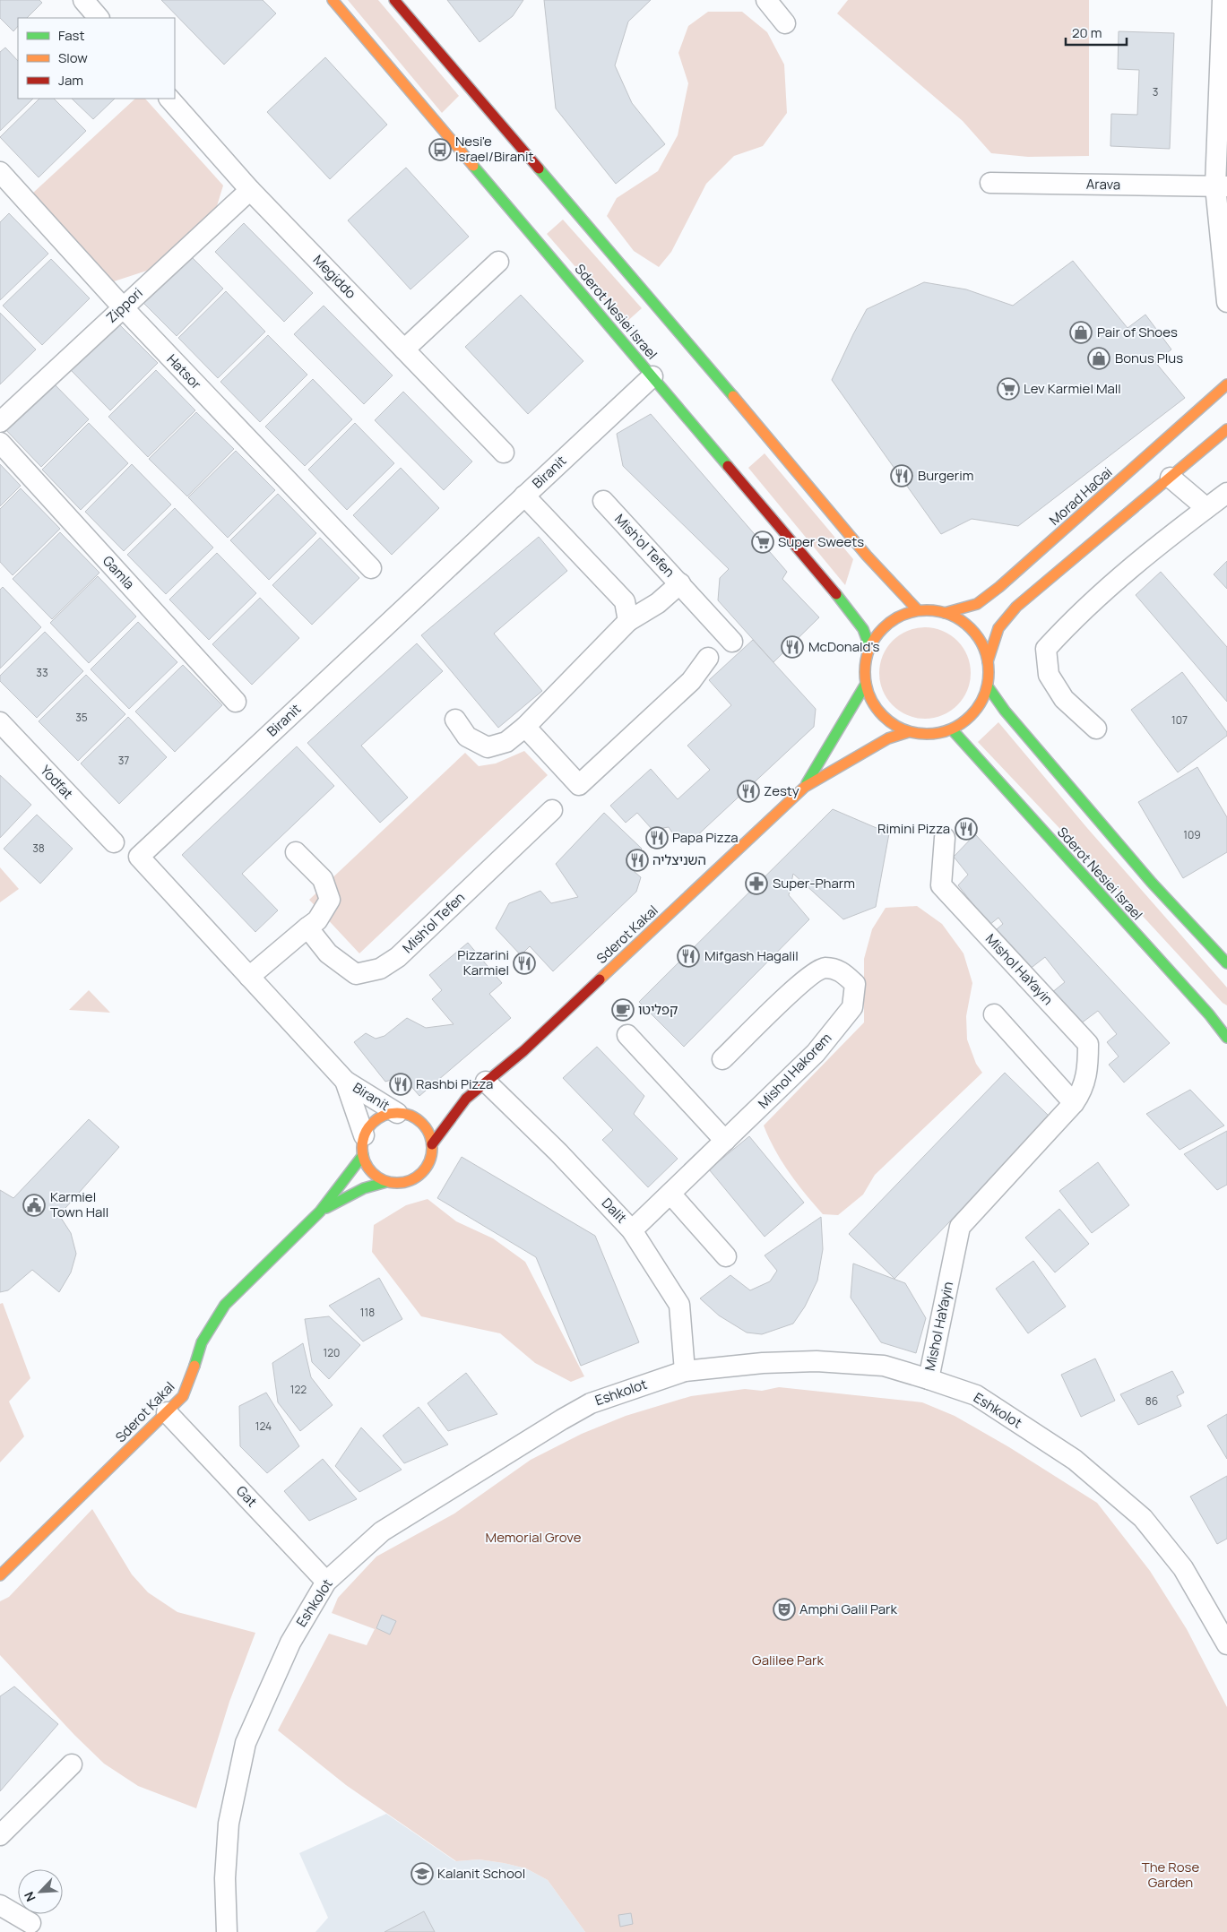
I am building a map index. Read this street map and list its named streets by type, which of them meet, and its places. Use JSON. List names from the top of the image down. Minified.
{"streets":{"main road":["Sderot Nesiei Israel","Morad HaGai","Sderot Kakal"],"street":["Arava","Megiddo","Zippori","Hatsor","Biranit","Mish'ol Tefen","Gamla","Yodfat","Mishol HaYayin","Mishol Hakorem","Dalit","Eshkolot","Gat"]},"crossings":[["Megiddo","Zippori"],["Zippori","Hatsor"],["Sderot Nesiei Israel","Biranit"],["Sderot Nesiei Israel","Morad HaGai"],["Sderot Kakal","Dalit"],["Sderot Kakal","Gat"],["Mishol HaYayin","Eshkolot"],["Mishol Hakorem","Dalit"],["Dalit","Eshkolot"],["Eshkolot","Gat"]],"parks":["Memorial Grove","Galilee Park","The Rose Garden"],"places":{"bus stop":["Nesi'e Israel/Biranit"],"shop":["Pair of Shoes","Bonus Plus"],"supermarket":["Lev Karmiel Mall","Super Sweets"],"restaurant":["Burgerim","McDonald's","Zesty","Rimini Pizza","Papa Pizza","השניצליה","Mifgash Hagalil","Pizzarini Karmiel","Rashbi Pizza"],"pharmacy":["Super-Pharm"],"cafe":["קפליטו"],"public building":["Karmiel Town Hall"],"theatre":["Amphi Galil Park"],"school or university":["Kalanit School"]},"house_numbers":["3","33","35","107","37","109","38","118","120","122","86","124"],"legend":["Fast","Slow","Jam"],"scale_bar":"20 m","north":"bottom left"}
